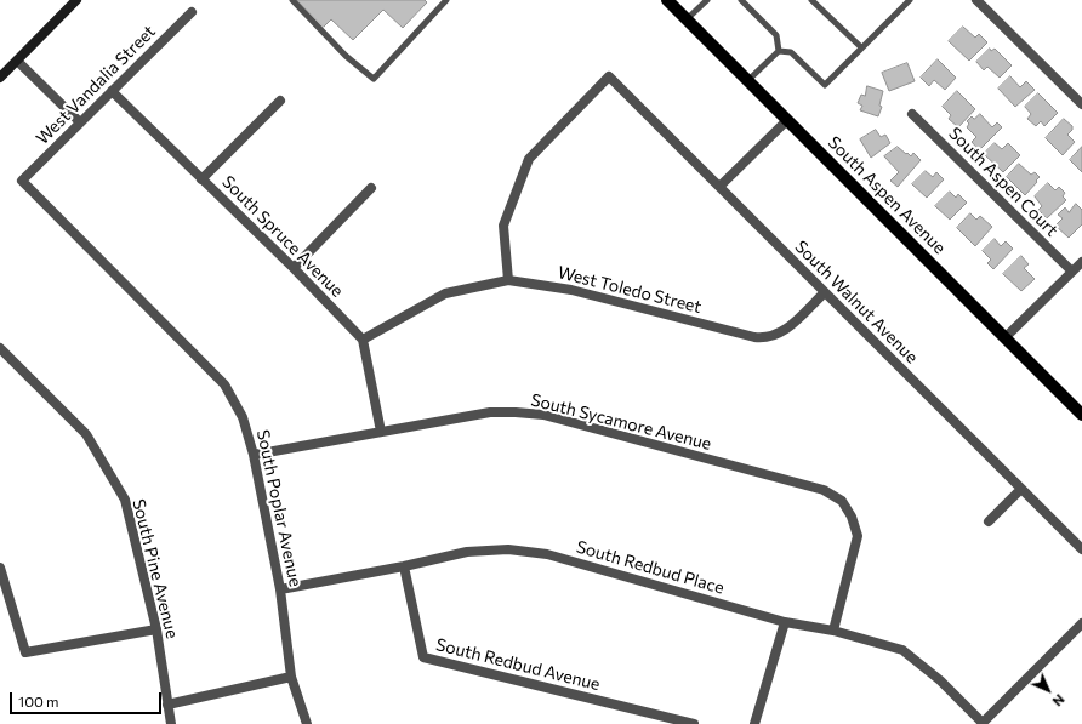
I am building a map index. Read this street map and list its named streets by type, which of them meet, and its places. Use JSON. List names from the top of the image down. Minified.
{"streets":{"main road":["South Aspen Avenue"],"street":["West Vandalia Street","South Aspen Court","South Spruce Avenue","West Toledo Street","South Walnut Avenue","South Sycamore Avenue","South Poplar Avenue","South Redbud Place","South Pine Avenue","South Redbud Avenue"]},"crossings":[["West Vandalia Street","South Spruce Avenue"],["West Vandalia Street","South Poplar Avenue"],["South Spruce Avenue","West Toledo Street"],["West Toledo Street","South Walnut Avenue"],["South Sycamore Avenue","South Poplar Avenue"],["South Sycamore Avenue","South Redbud Place"],["South Poplar Avenue","South Redbud Place"],["South Redbud Place","South Redbud Avenue"]],"scale_bar":"100 m","north":"bottom right"}
